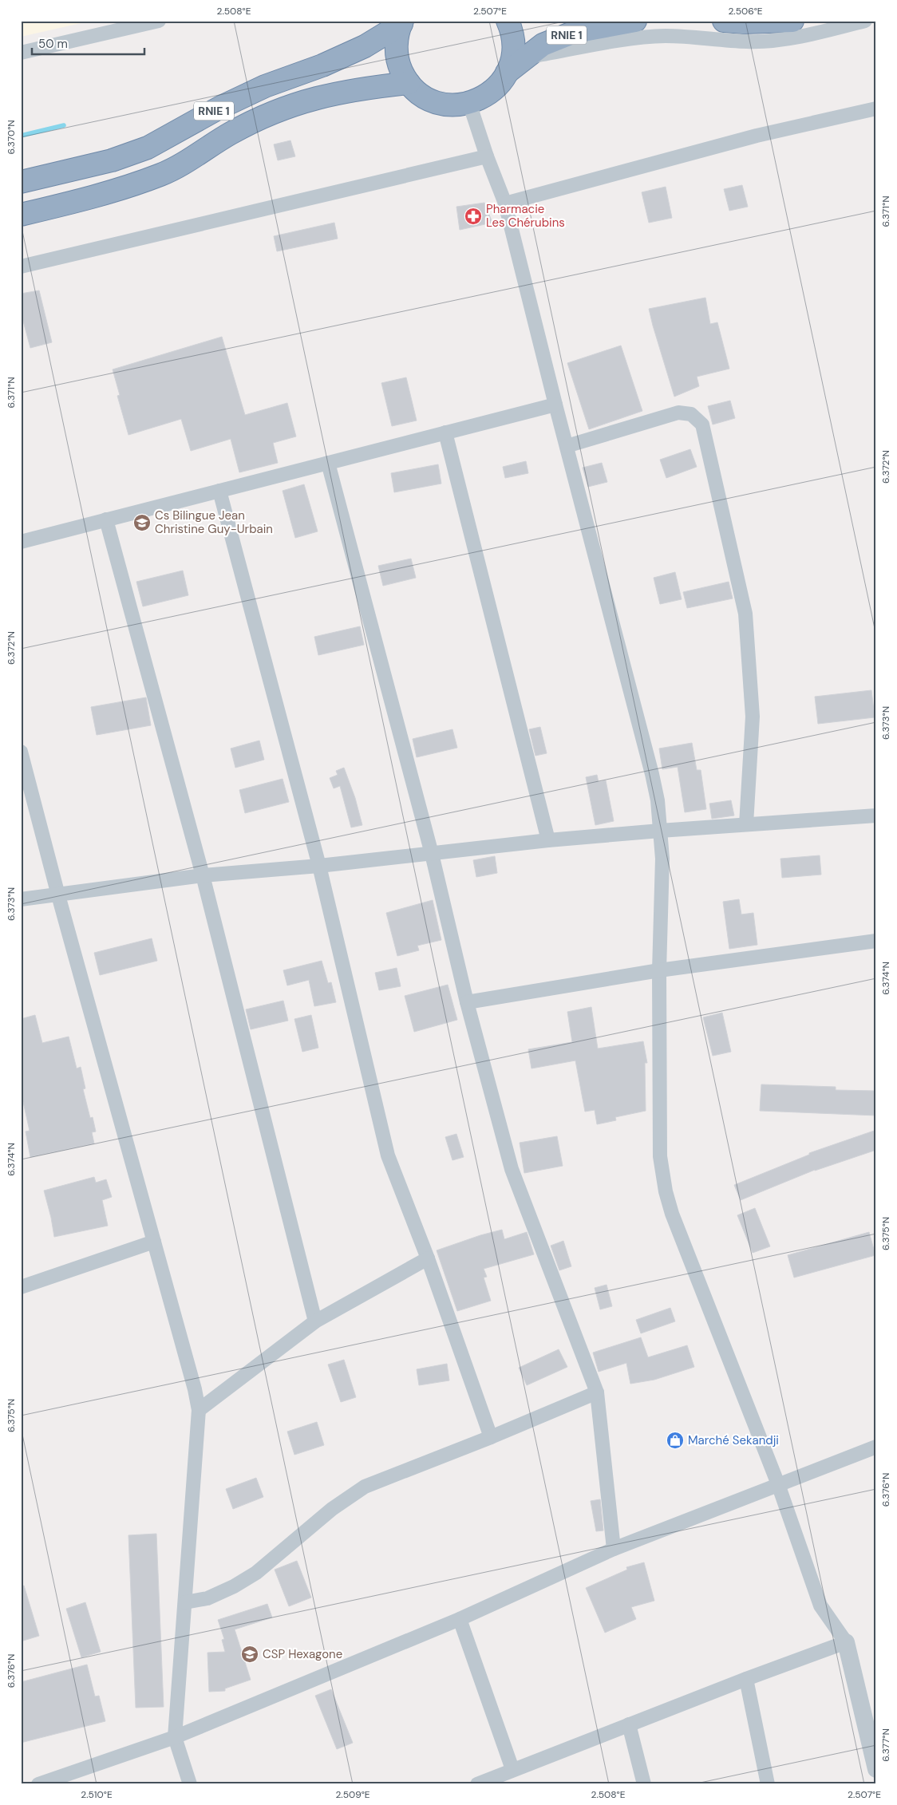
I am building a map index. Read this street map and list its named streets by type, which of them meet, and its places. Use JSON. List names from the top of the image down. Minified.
{"streets":{"highway":["RNIE 1"]},"places":{"pharmacy":["Pharmacie Les Chérubins"],"school or university":["Cs Bilingue Jean Christine Guy-Urbain","CSP Hexagone"],"shop":["Marché Sekandji"]},"scale_bar":"50 m","coordinates":["2.508°E","2.507°E","2.506°E","6.370°N","6.371°N","6.372°N","6.373°N","6.374°N","6.375°N","6.376°N","6.377°N","2.510°E","2.509°E"]}
